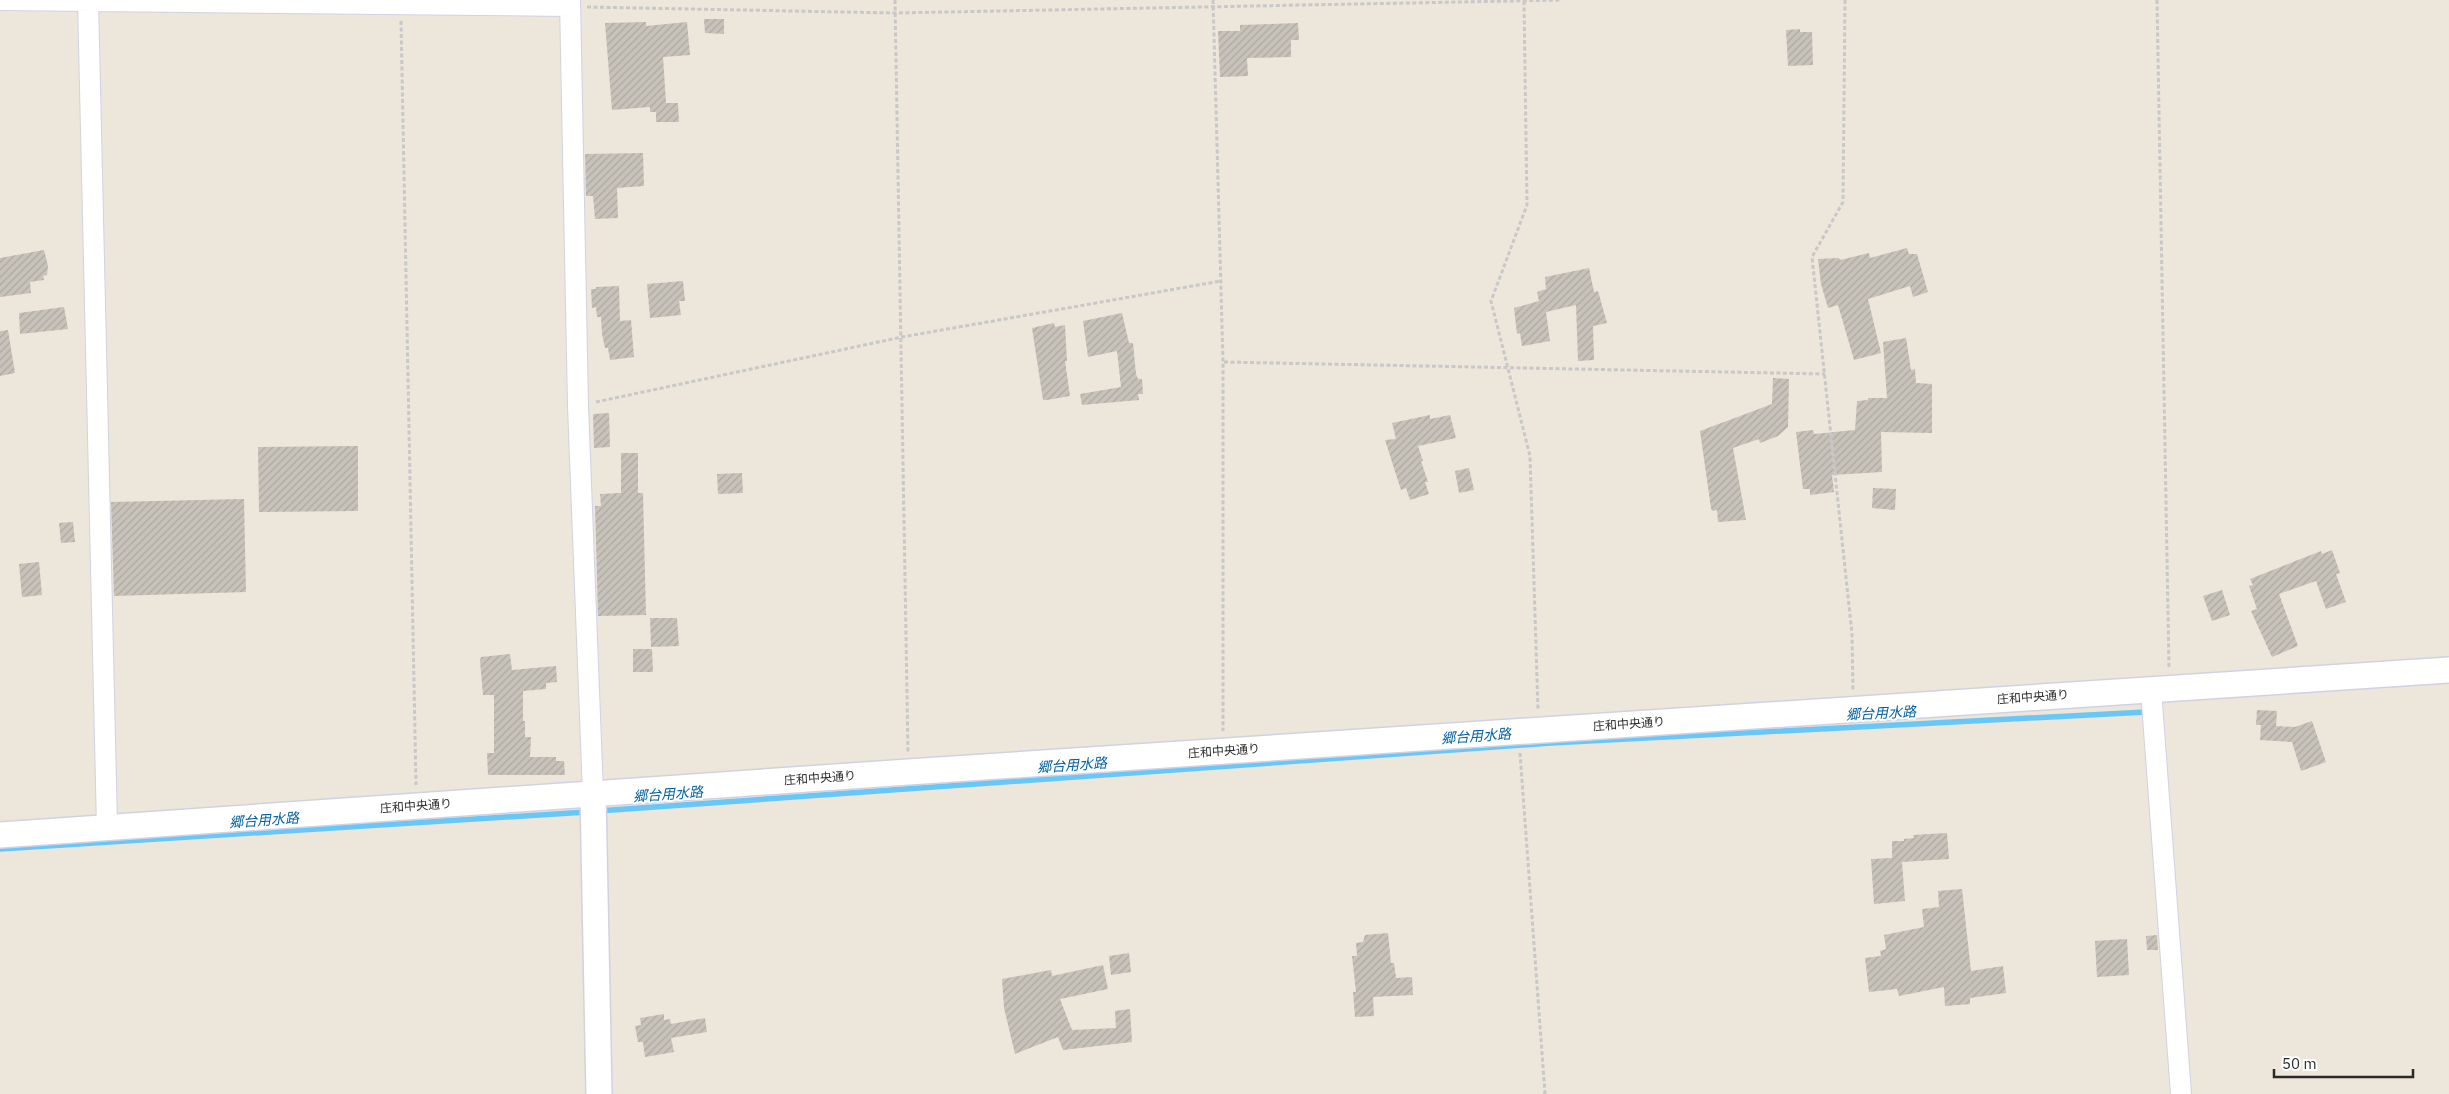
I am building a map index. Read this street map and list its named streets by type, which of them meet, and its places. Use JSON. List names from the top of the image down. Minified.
{"streets":{"street":["庄和中央通り"]},"water":["郷台用水路"],"scale_bar":"50 m"}
